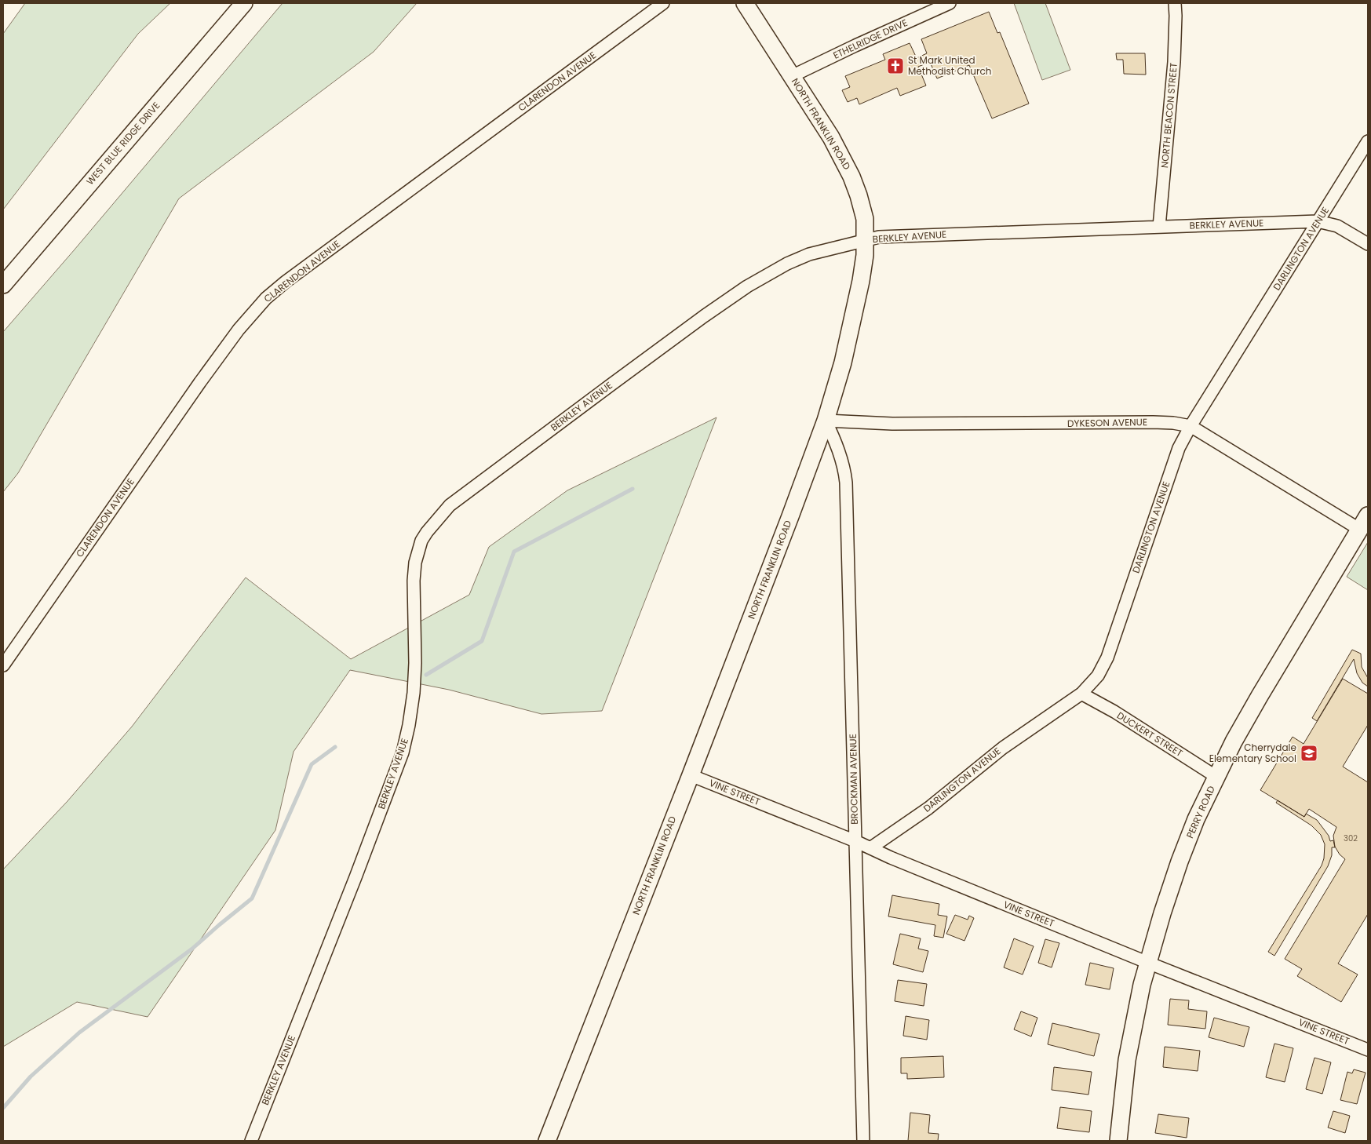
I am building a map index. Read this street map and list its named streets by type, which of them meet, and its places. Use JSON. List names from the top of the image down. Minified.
{"streets":{"street":["ETHELRIDGE DRIVE","CLARENDON AVENUE","NORTH BEACON STREET","NORTH FRANKLIN ROAD","WEST BLUE RIDGE DRIVE","BERKLEY AVENUE","DARLINGTON AVENUE","DYKESON AVENUE","DUCKERT STREET","BROCKMAN AVENUE","VINE STREET","PERRY ROAD"]},"crossings":[["ETHELRIDGE DRIVE","NORTH FRANKLIN ROAD"],["NORTH BEACON STREET","BERKLEY AVENUE"],["NORTH FRANKLIN ROAD","BERKLEY AVENUE"],["NORTH FRANKLIN ROAD","DYKESON AVENUE"],["NORTH FRANKLIN ROAD","BROCKMAN AVENUE"],["NORTH FRANKLIN ROAD","VINE STREET"],["BERKLEY AVENUE","DARLINGTON AVENUE"],["DARLINGTON AVENUE","DYKESON AVENUE"],["DARLINGTON AVENUE","DUCKERT STREET"],["DARLINGTON AVENUE","VINE STREET"],["DYKESON AVENUE","BROCKMAN AVENUE"],["DYKESON AVENUE","PERRY ROAD"],["DUCKERT STREET","PERRY ROAD"],["BROCKMAN AVENUE","VINE STREET"],["VINE STREET","PERRY ROAD"]],"places":{"church":["St Mark United Methodist Church"],"school or university":["Cherrydale Elementary School"]},"house_numbers":["302"]}
